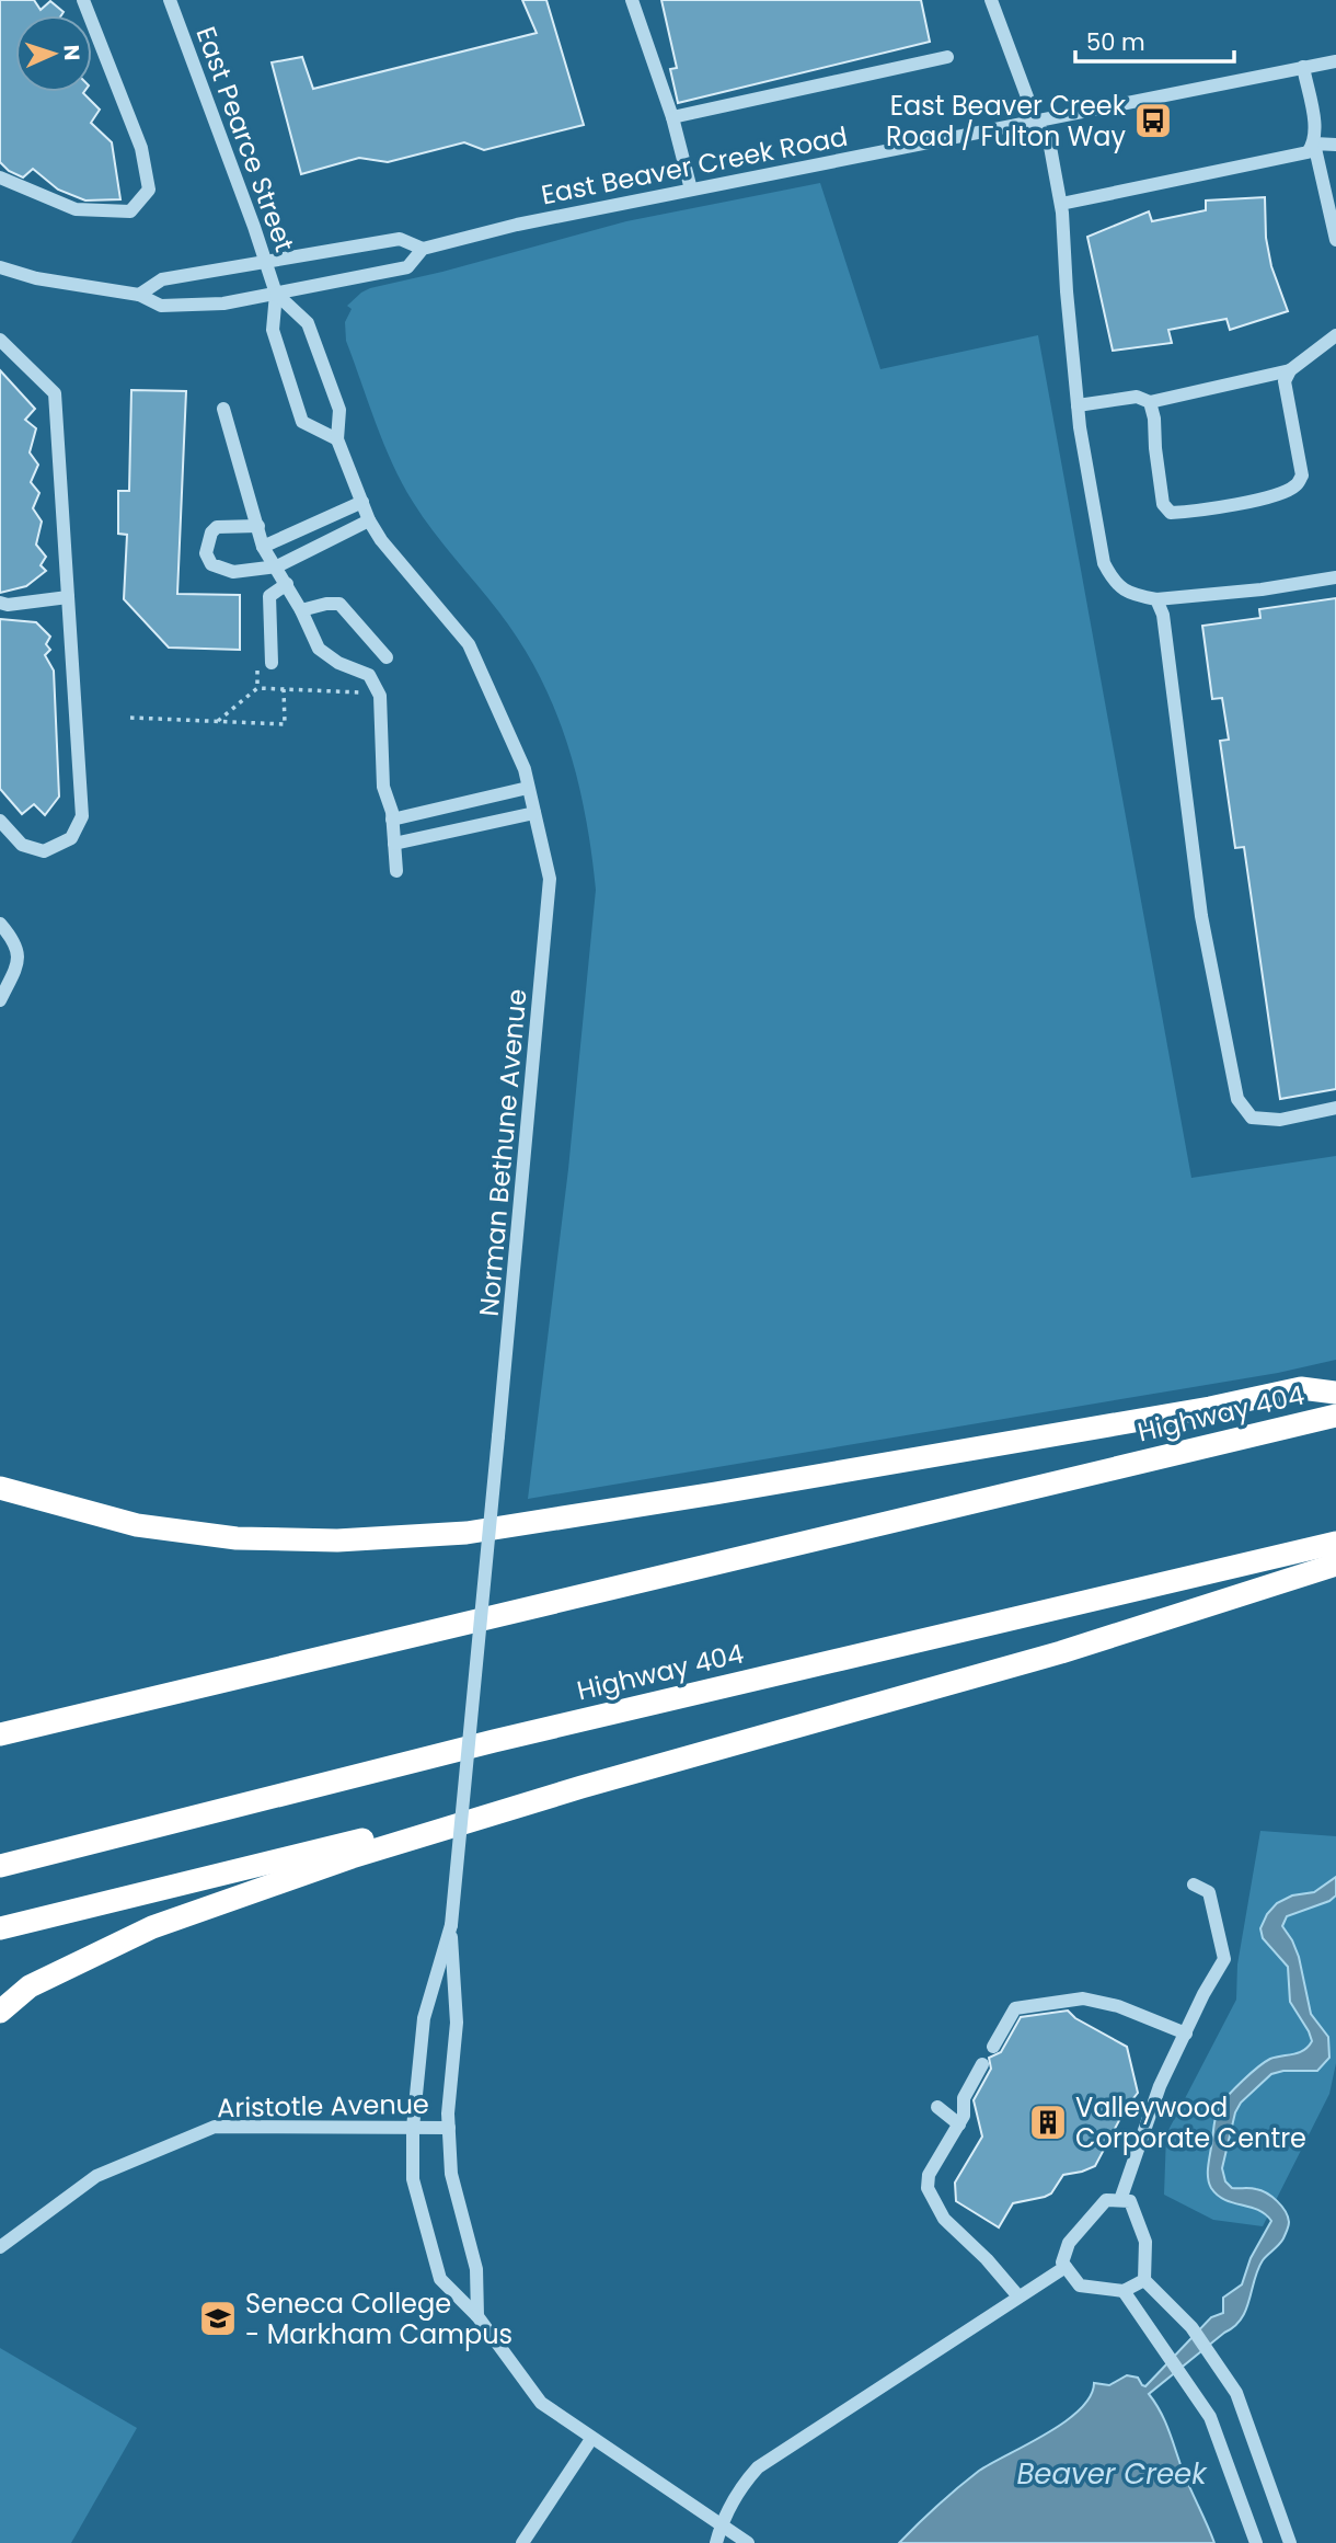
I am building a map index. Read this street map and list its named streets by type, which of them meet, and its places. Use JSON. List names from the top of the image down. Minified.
{"streets":{"highway":["Highway 404"],"street":["East Pearce Street","East Beaver Creek Road","Norman Bethune Avenue","Aristotle Avenue"]},"crossings":[["East Pearce Street","East Beaver Creek Road"],["East Pearce Street","Norman Bethune Avenue"],["East Beaver Creek Road","Norman Bethune Avenue"],["Norman Bethune Avenue","Aristotle Avenue"]],"water":["Beaver Creek"],"places":{"bus stop":["East Beaver Creek Road / Fulton Way"],"building":["Valleywood Corporate Centre"],"school or university":["Seneca College - Markham Campus"]},"scale_bar":"50 m","north":"right"}
